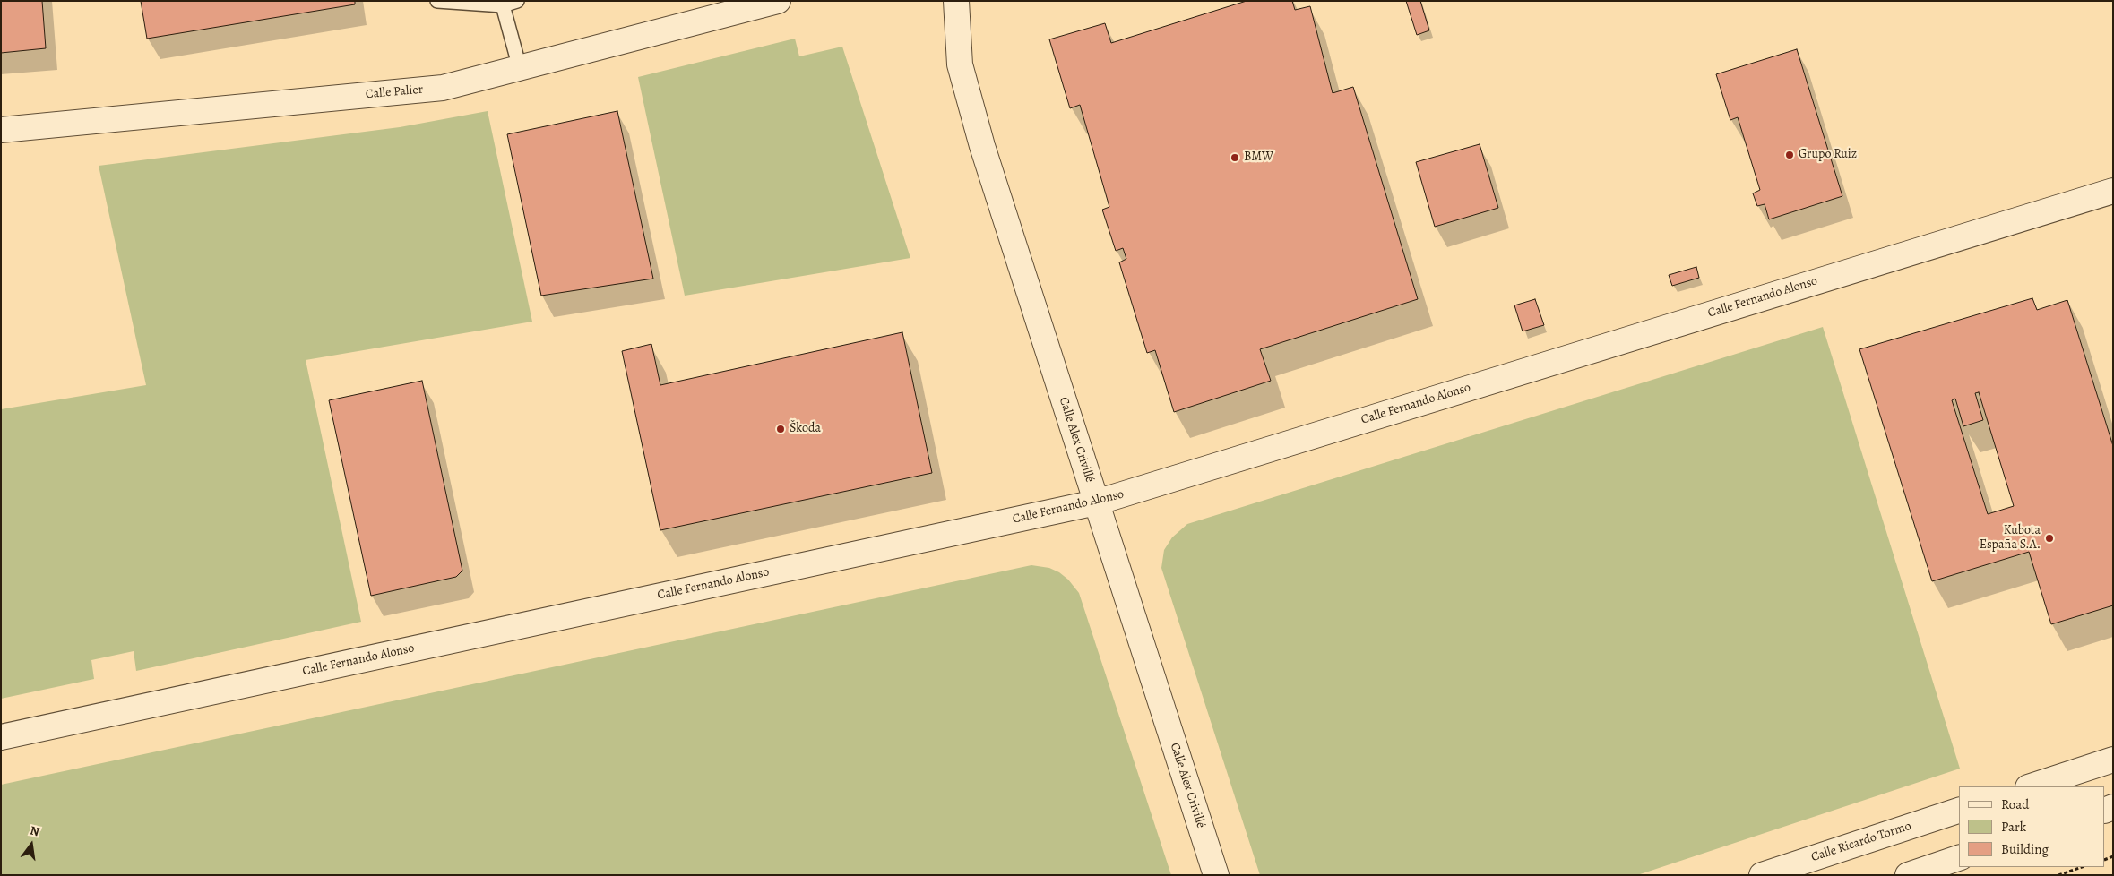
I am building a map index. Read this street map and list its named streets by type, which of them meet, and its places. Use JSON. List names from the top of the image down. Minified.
{"streets":{"street":["Calle Palier","Calle Fernando Alonso","Calle Alex Crivillé","Calle Ricardo Tormo"]},"crossings":[["Calle Fernando Alonso","Calle Alex Crivillé"]],"places":["Grupo Ruiz","BMW","Škoda","Kubota España S.A."],"legend":["Road","Park","Building"],"north":"top"}
